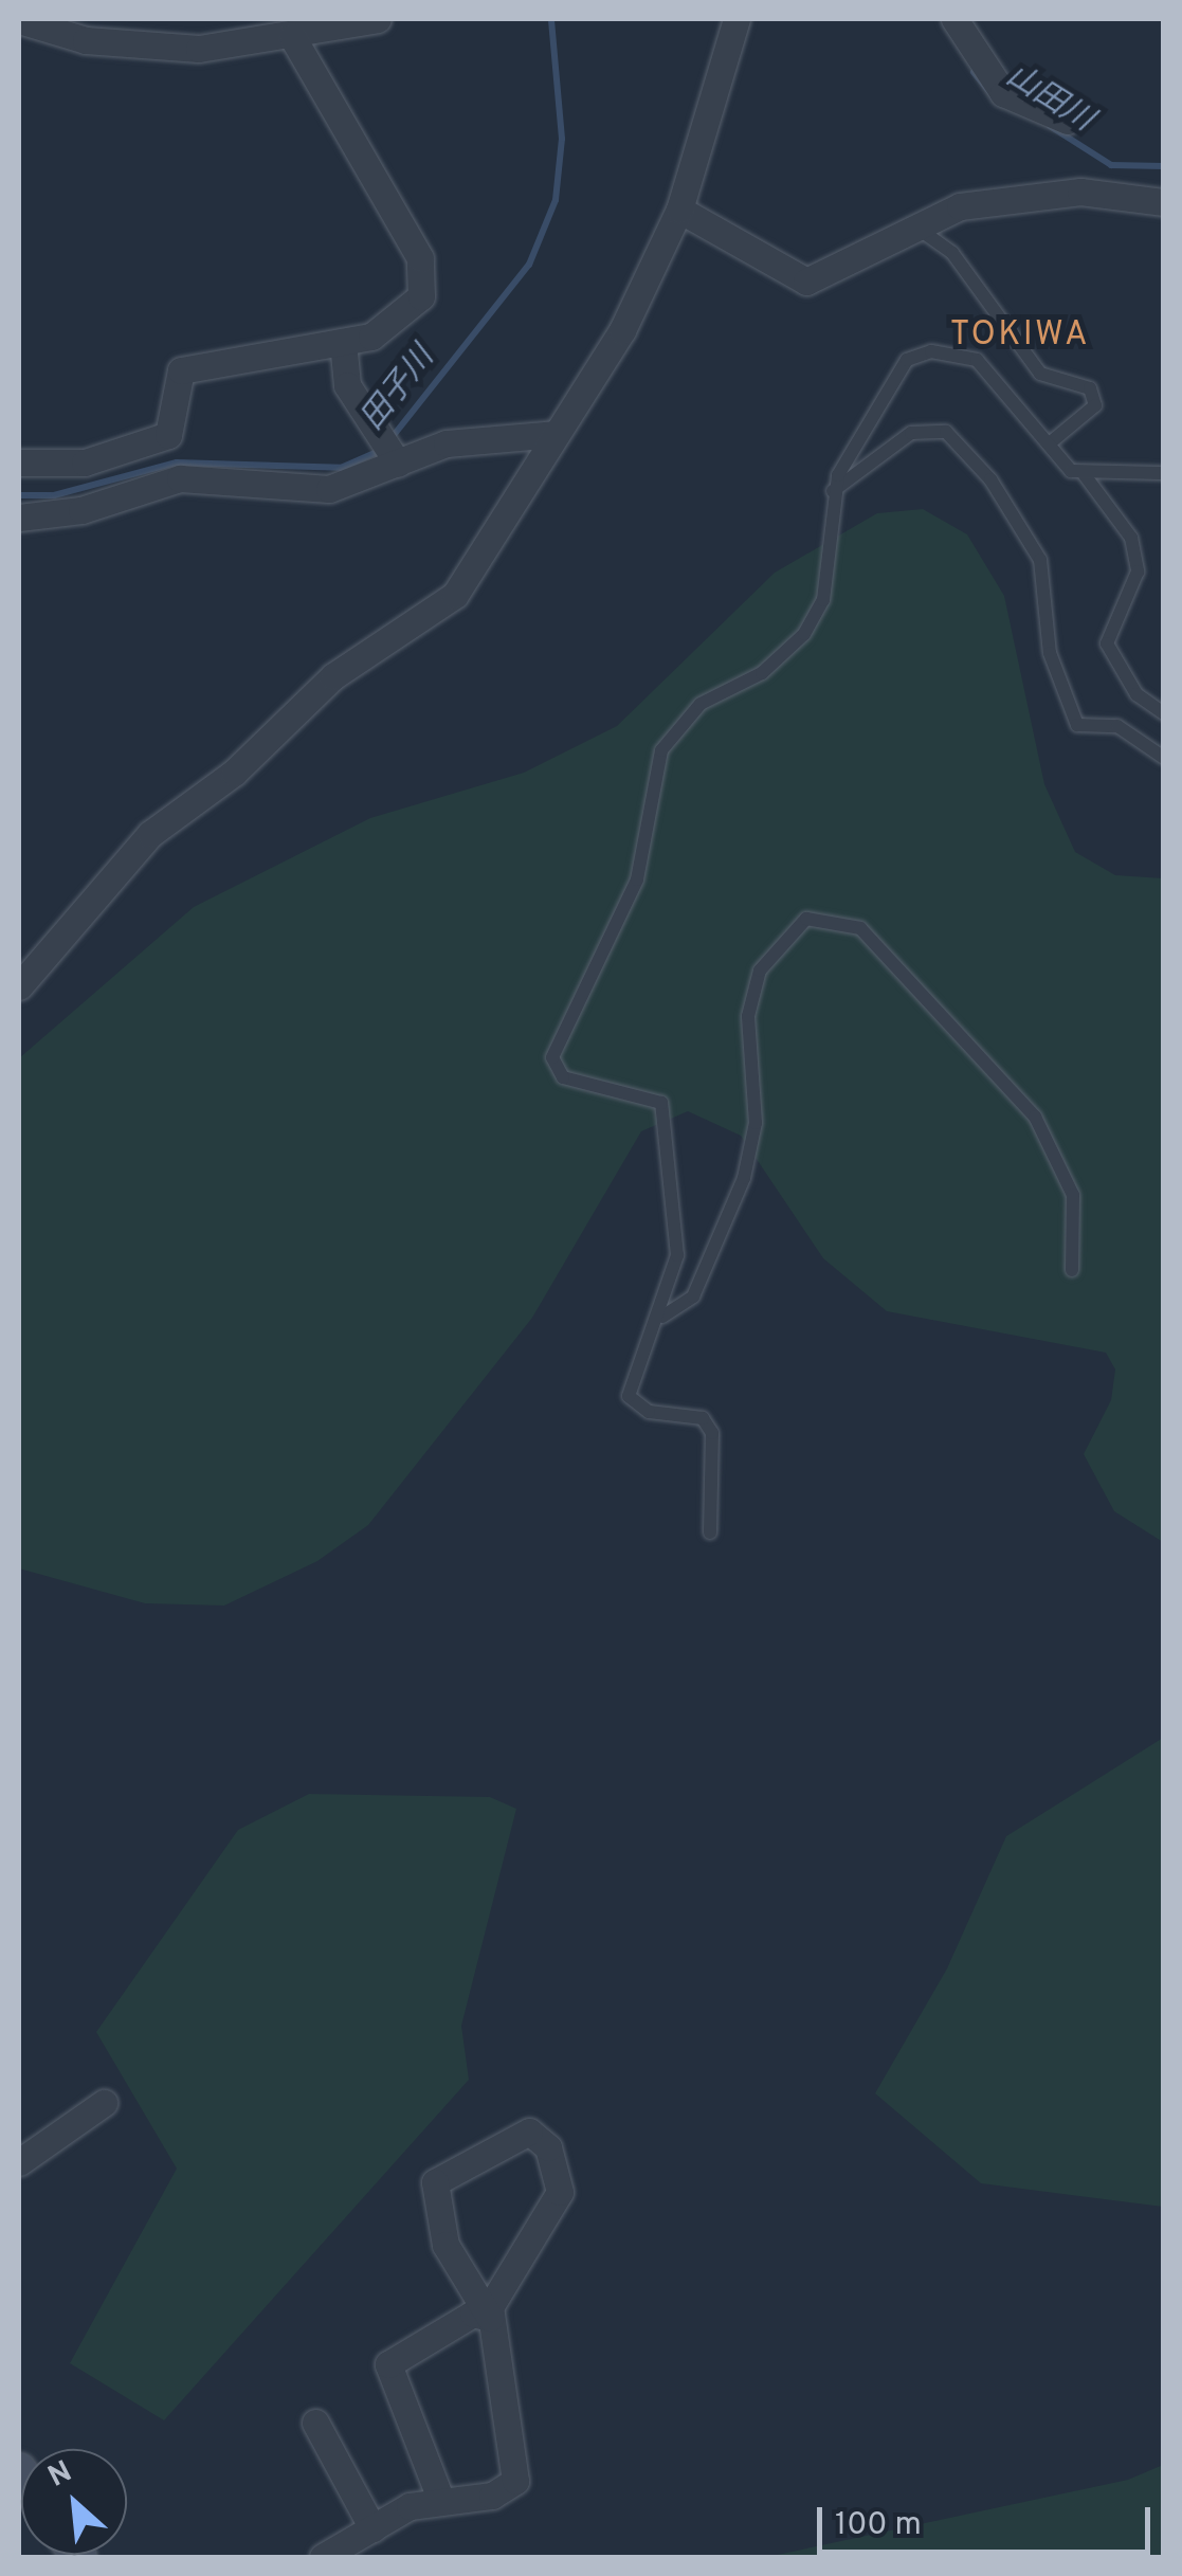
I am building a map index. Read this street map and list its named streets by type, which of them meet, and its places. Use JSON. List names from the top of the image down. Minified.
{"districts":["TOKIWA"],"water":["山田川","田子川"],"scale_bar":"100 m","north":"top left"}
